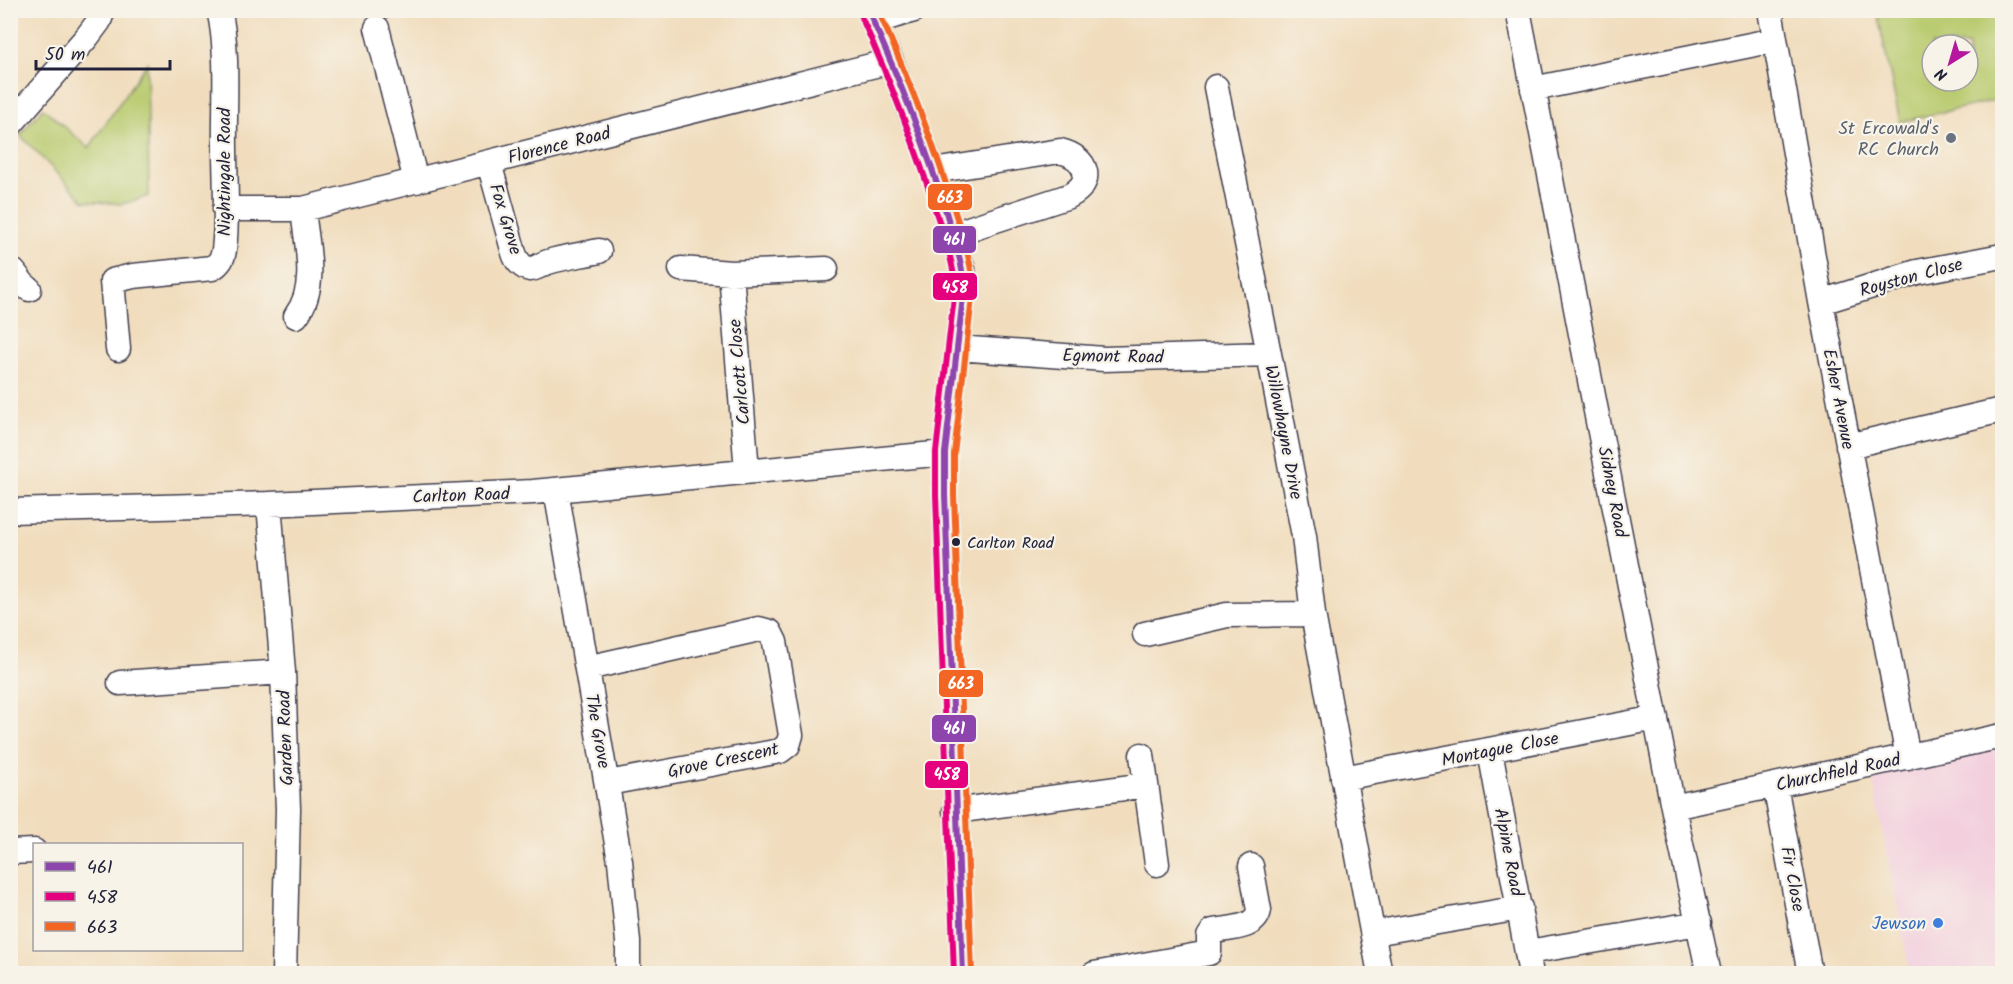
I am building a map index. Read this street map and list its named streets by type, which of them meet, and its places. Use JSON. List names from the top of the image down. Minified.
{"streets":{"street":["Florence Road","Nightingale Road","Fox Grove","Royston Close","Egmont Road","Carlcott Close","Esher Avenue","Willowhayne Drive","Sidney Road","Carlton Road","The Grove","Garden Road","Montague Close","Grove Crescent","Churchfield Road","Alpine Road","Fir Close"]},"crossings":[["Florence Road","Nightingale Road"],["Florence Road","Fox Grove"],["Royston Close","Esher Avenue"],["Egmont Road","Willowhayne Drive"],["Carlcott Close","Carlton Road"],["Esher Avenue","Churchfield Road"],["Willowhayne Drive","Montague Close"],["Sidney Road","Montague Close"],["Sidney Road","Churchfield Road"],["Sidney Road","Alpine Road"],["Carlton Road","The Grove"],["Carlton Road","Garden Road"],["The Grove","Grove Crescent"],["Montague Close","Alpine Road"],["Churchfield Road","Fir Close"]],"places":["St Ercowald's RC Church","Carlton Road","Jewson"],"lines":["transit line 461","transit line 663","transit line 458"],"legend":["461","458","663"],"scale_bar":"50 m","north":"bottom left"}
